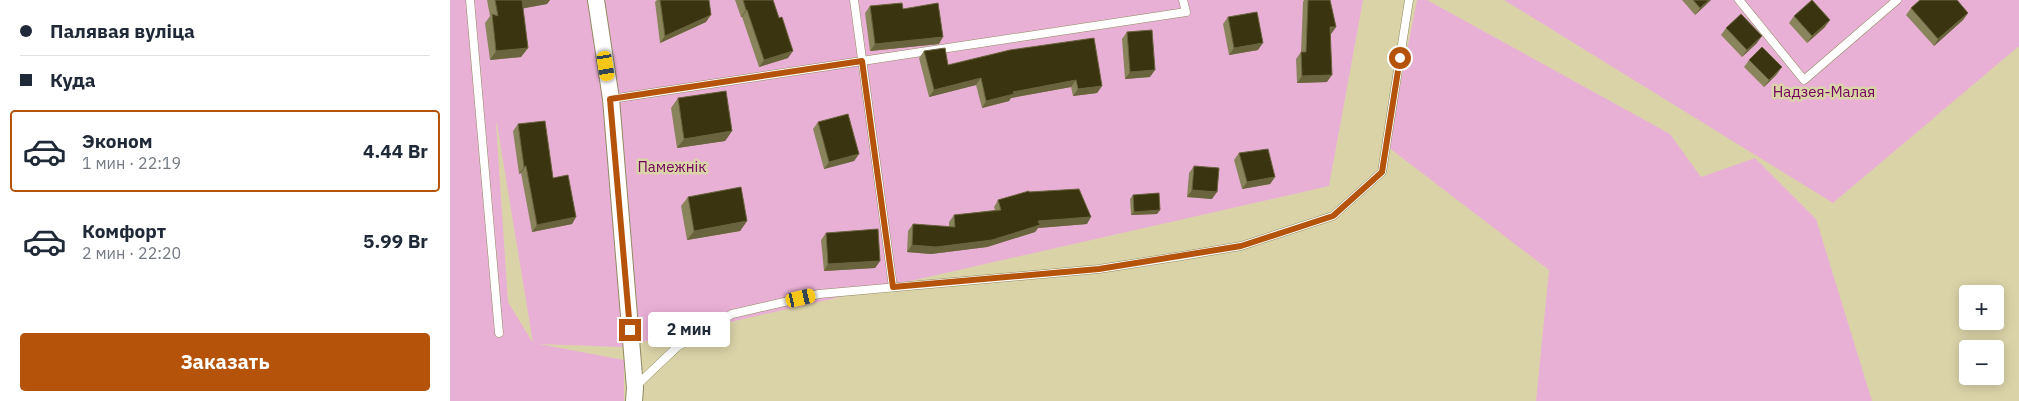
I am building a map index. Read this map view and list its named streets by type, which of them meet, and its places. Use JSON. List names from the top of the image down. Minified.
{"parks":["Надзея-Малая","Памежнік"],"page":{"banner":["Палявая вуліца","Куда"],"list":[{"name":"Эконом","note":"1 мин · 22:19","value":"4.44 Br"},{"name":"Комфорт","note":"2 мин · 22:20","value":"5.99 Br"}],"map_buttons":["+","−"],"bubble":"2 мин","buttons":"Заказать"}}
